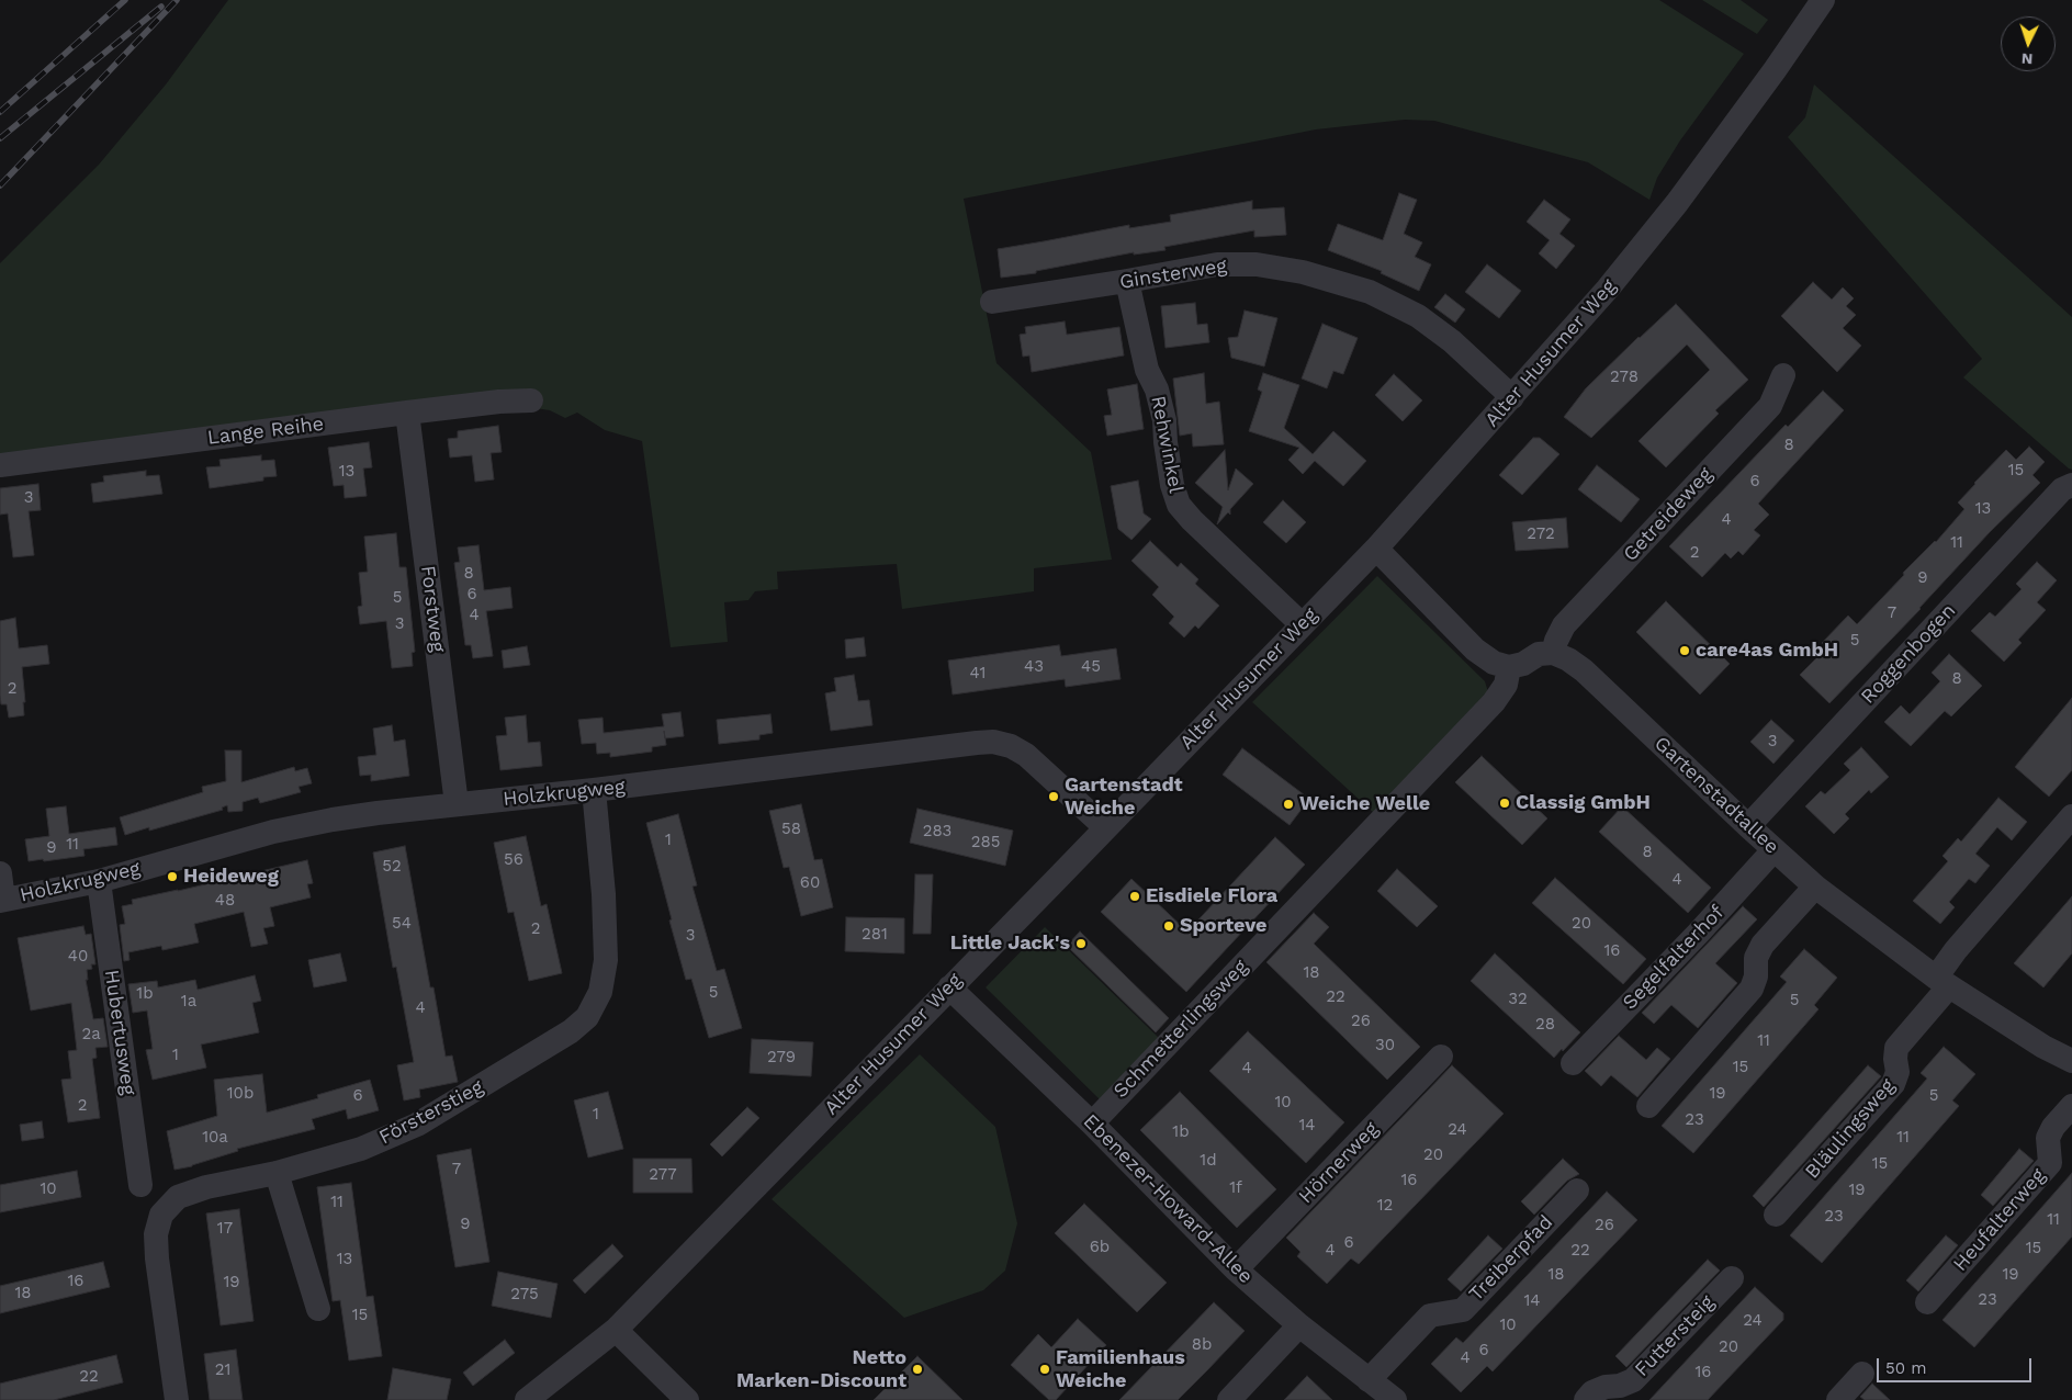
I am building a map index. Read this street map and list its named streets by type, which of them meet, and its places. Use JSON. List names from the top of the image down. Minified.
{"streets":{"street":["Ginsterweg","Alter Husumer Weg","Lange Reihe","Rehwinkel","Getreideweg","Forstweg","Roggenbogen","Holzkrugweg","Gartenstadtallee","Segelfalterhof","Schmetterlingsweg","Hubertusweg","Försterstieg","Bläulingsweg","Hörnerweg","Ebenezer-Howard-Allee","Heufalterweg","Treiberpfad","Futtersteig"]},"crossings":[["Ginsterweg","Alter Husumer Weg"],["Ginsterweg","Rehwinkel"],["Alter Husumer Weg","Rehwinkel"],["Alter Husumer Weg","Holzkrugweg"],["Alter Husumer Weg","Ebenezer-Howard-Allee"],["Lange Reihe","Forstweg"],["Getreideweg","Gartenstadtallee"],["Forstweg","Holzkrugweg"],["Roggenbogen","Gartenstadtallee"],["Holzkrugweg","Hubertusweg"],["Holzkrugweg","Försterstieg"],["Gartenstadtallee","Segelfalterhof"],["Gartenstadtallee","Bläulingsweg"],["Schmetterlingsweg","Ebenezer-Howard-Allee"],["Hörnerweg","Ebenezer-Howard-Allee"],["Ebenezer-Howard-Allee","Treiberpfad"]],"places":["care4as GmbH","Gartenstadt Weiche","Classig GmbH","Weiche Welle","Heideweg","Eisdiele Flora","Sporteve","Little Jack's","Netto Marken-Discount","Familienhaus Weiche"],"house_numbers":["278","8","15","13","6","3","13","4","272","11","2","8","9","6","5","7","4","3","5","43","45","41","8","2","3","58","283","1","285","11","9","8","56","52","4","60","48","54","20","2","281","3","16","40","18","5","1b","22","32","5","1a","4","26","28","2a","11","30","1","279","15","4","10b","19","6","5","10","2","1","23","14","24","1b","10a","11","20","1d","15","7","277","16","1f","10","19","11","12","23","11","9","26","17","6","6b","15","4","22","13","18","19","16","19","18","275","23","14","15","24","10","8b","20","6","4","21","16","22"],"scale_bar":"50 m","north":"bottom"}
